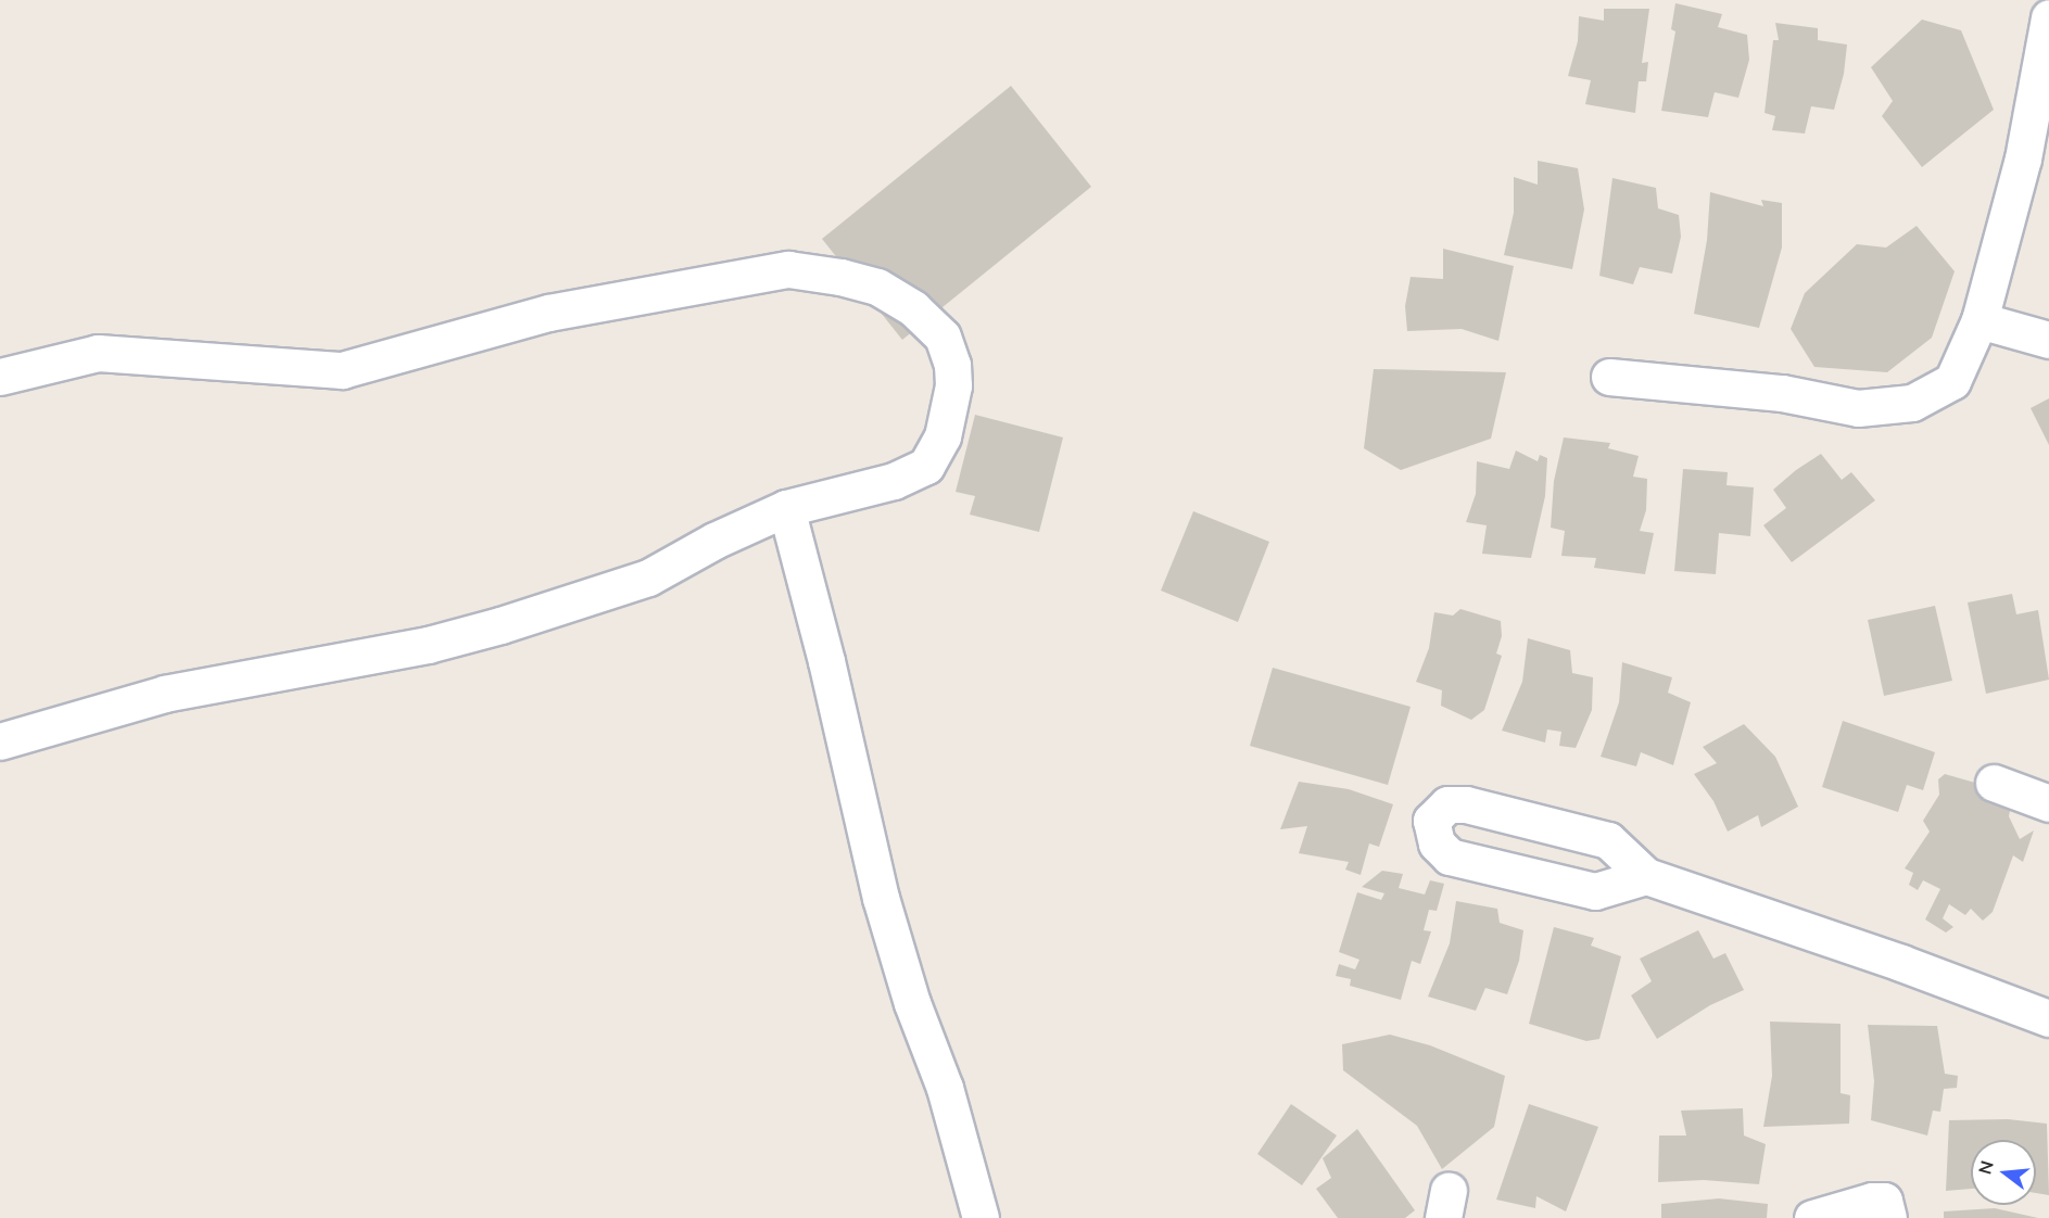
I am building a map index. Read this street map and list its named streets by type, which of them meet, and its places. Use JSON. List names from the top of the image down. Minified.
{"north":"left"}
